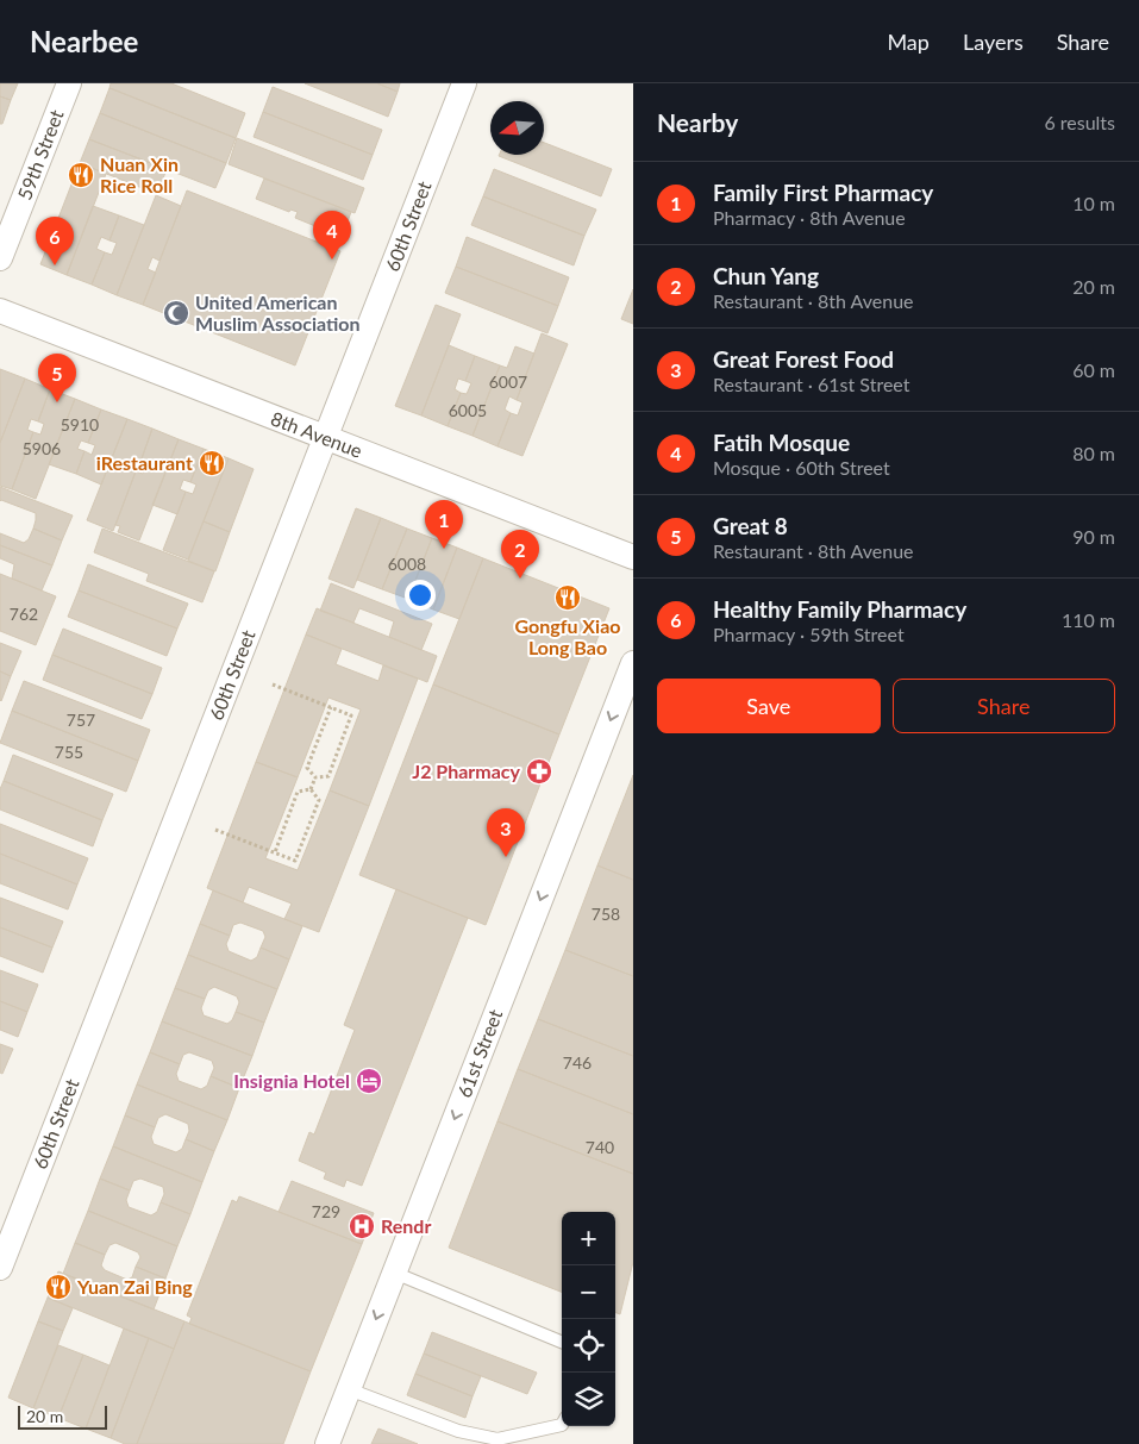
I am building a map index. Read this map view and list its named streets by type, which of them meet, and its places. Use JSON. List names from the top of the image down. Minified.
{"streets":{"street":["59th Street","60th Street","8th Avenue","61st Street"]},"crossings":[["60th Street","8th Avenue"]],"one_way":["61st Street"],"places":{"restaurant":["Nuan Xin Rice Roll","iRestaurant","Gongfu Xiao Long Bao","Yuan Zai Bing"],"mosque":["United American Muslim Association"],"pharmacy":["J2 Pharmacy"],"hotel":["Insignia Hotel"],"hospital":["Rendr"]},"house_numbers":["6007","6005","5910","5906","6008","762","757","755","758","746","740","729"],"scale_bar":"20 m","north":"left","page":{"header":"Nearbee","nav":["Map","Layers","Share"],"heading":["Nearby","6 results"],"list":[{"mark":"1","name":"Family First Pharmacy","note":"Pharmacy · 8th Avenue","value":"10 m"},{"mark":"2","name":"Chun Yang","note":"Restaurant · 8th Avenue","value":"20 m"},{"mark":"3","name":"Great Forest Food","note":"Restaurant · 61st Street","value":"60 m"},{"mark":"4","name":"Fatih Mosque","note":"Mosque · 60th Street","value":"80 m"},{"mark":"5","name":"Great 8","note":"Restaurant · 8th Avenue","value":"90 m"},{"mark":"6","name":"Healthy Family Pharmacy","note":"Pharmacy · 59th Street","value":"110 m"}],"pins":["4","6","5","1","2","3"],"buttons":["Save","Share"],"map_buttons":["+","−"],"scale":"20 m"}}
